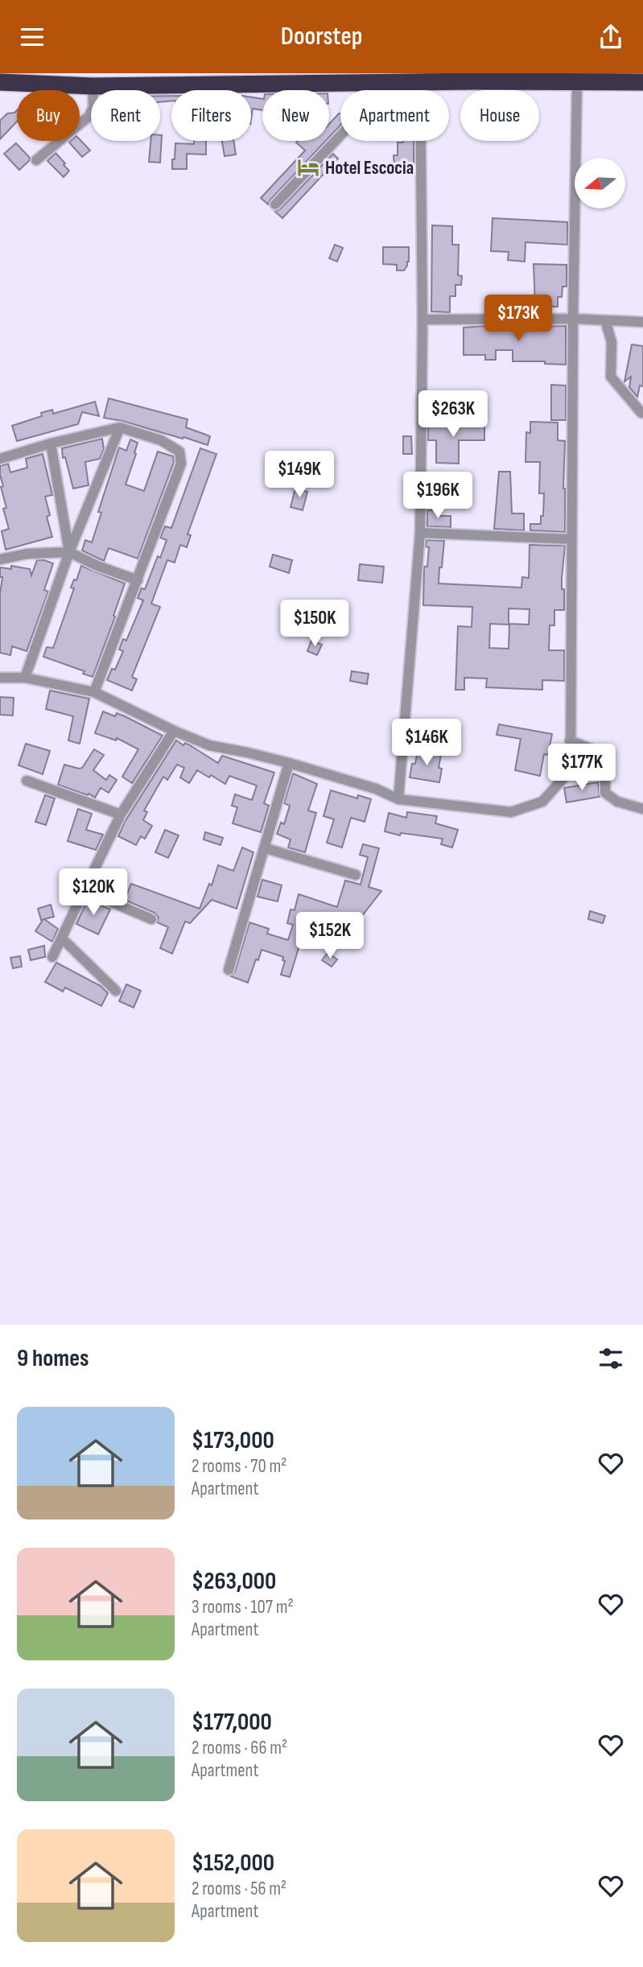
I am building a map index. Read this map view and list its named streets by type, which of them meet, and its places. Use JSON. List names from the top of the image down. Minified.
{"places":{"hotel":["Hotel Escocia"]},"north":"left","page":{"header":"Doorstep","chip":["Buy","Rent","Filters","New","Apartment","House"],"price":["$173K","$263K","$149K","$196K","$150K","$146K","$177K","$120K","$152K"],"heading":"9 homes","list":[{"name":"$173,000","note":"2 rooms · 70 m² · Apartment"},{"name":"$263,000","note":"3 rooms · 107 m² · Apartment"},{"name":"$177,000","note":"2 rooms · 66 m² · Apartment"},{"name":"$152,000","note":"2 rooms · 56 m² · Apartment"}]}}
